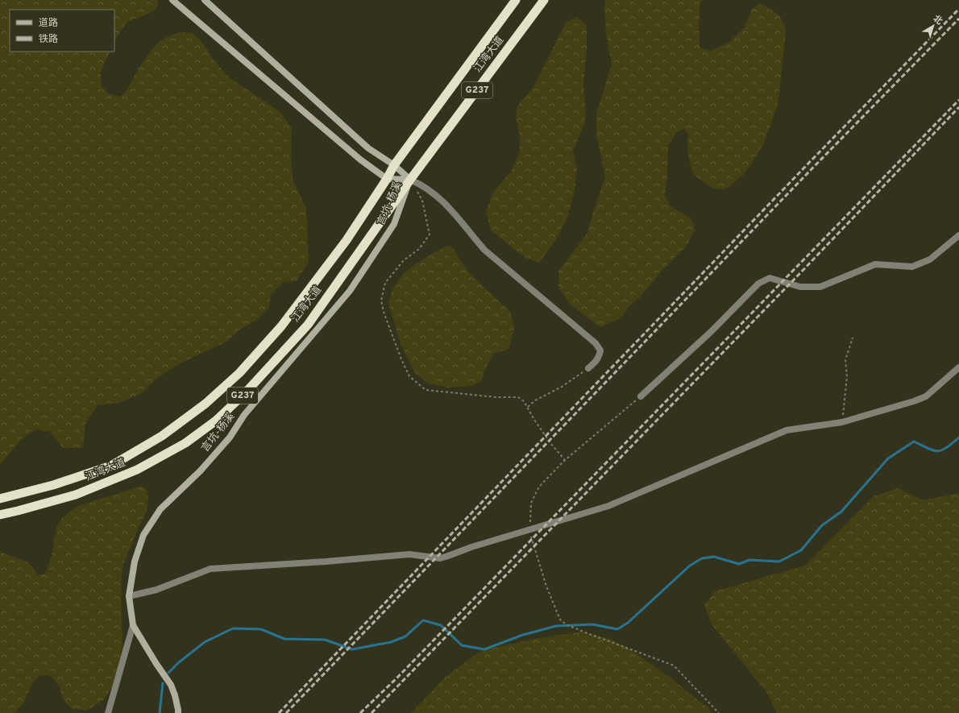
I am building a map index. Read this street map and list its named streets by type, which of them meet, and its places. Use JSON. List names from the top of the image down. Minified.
{"streets":{"highway":["江湾大道","G237"],"main road":["言坑-杨溪"]},"crossings":[["江湾大道","言坑-杨溪"]],"legend":["道路","铁路"],"north":"top right"}
